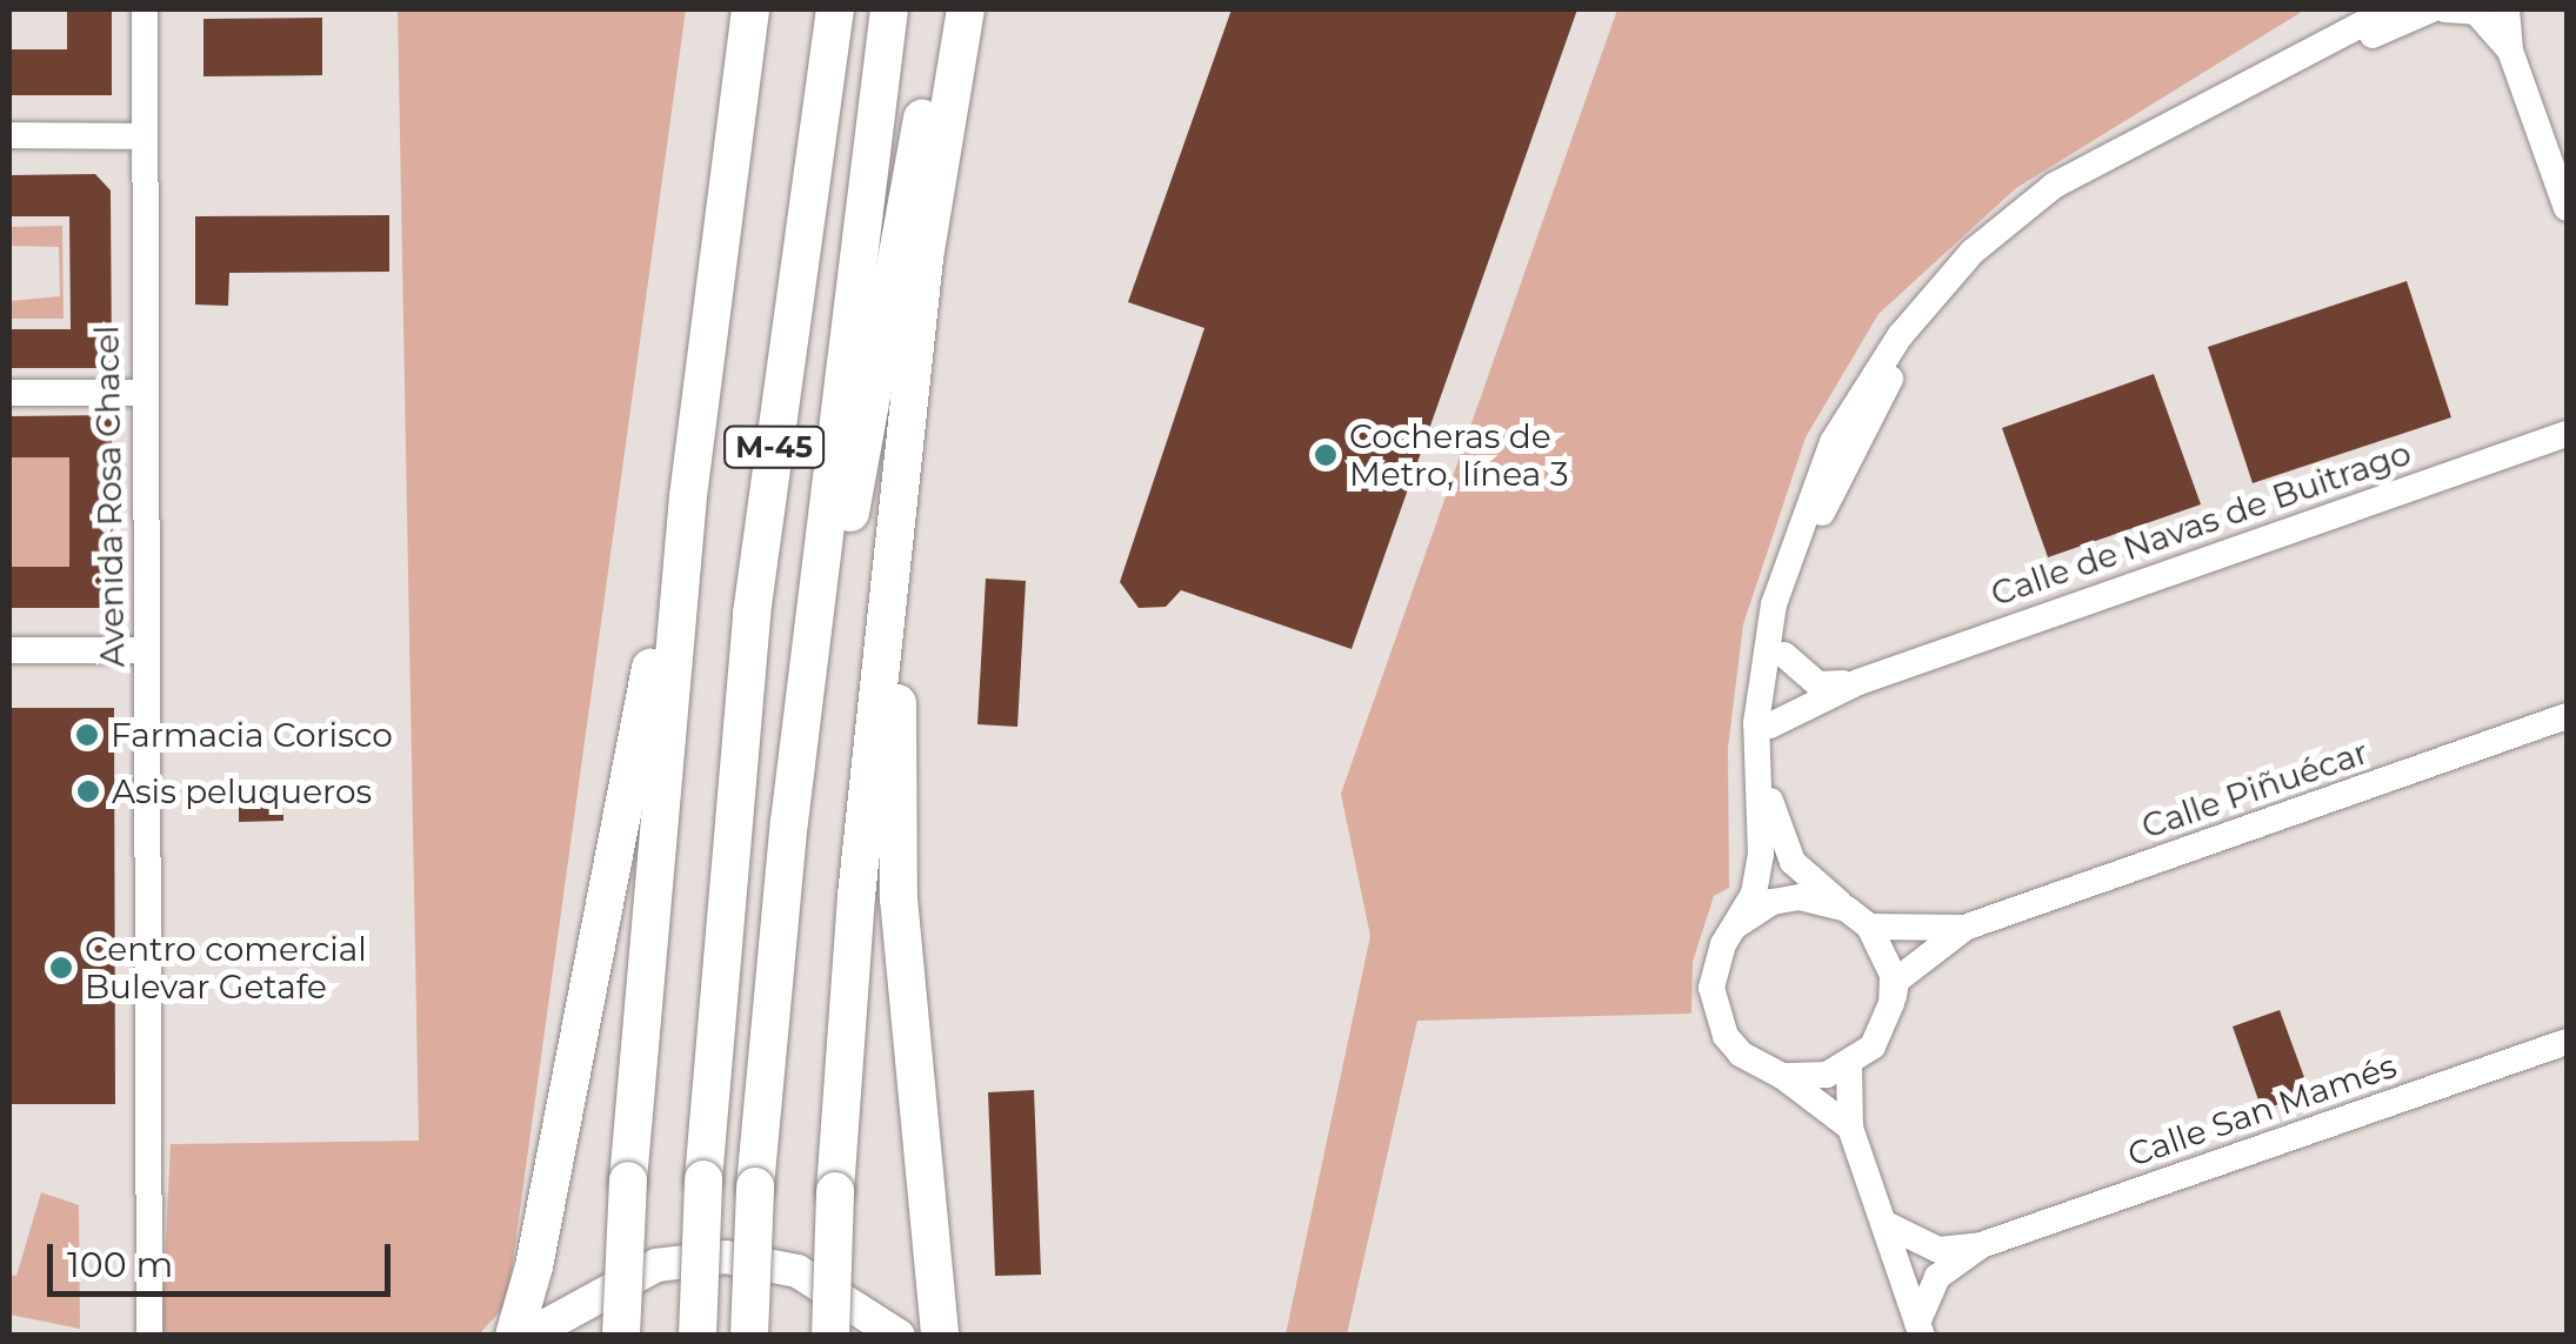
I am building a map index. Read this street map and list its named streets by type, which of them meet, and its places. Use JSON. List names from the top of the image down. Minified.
{"streets":{"highway":["M-45"],"street":["Avenida Rosa Chacel","Calle de Navas de Buitrago","Calle Piñuécar","Calle San Mamés"]},"places":["Cocheras de Metro, línea 3","Farmacia Corisco","Asis peluqueros","Centro comercial Bulevar Getafe"],"scale_bar":"100 m"}
